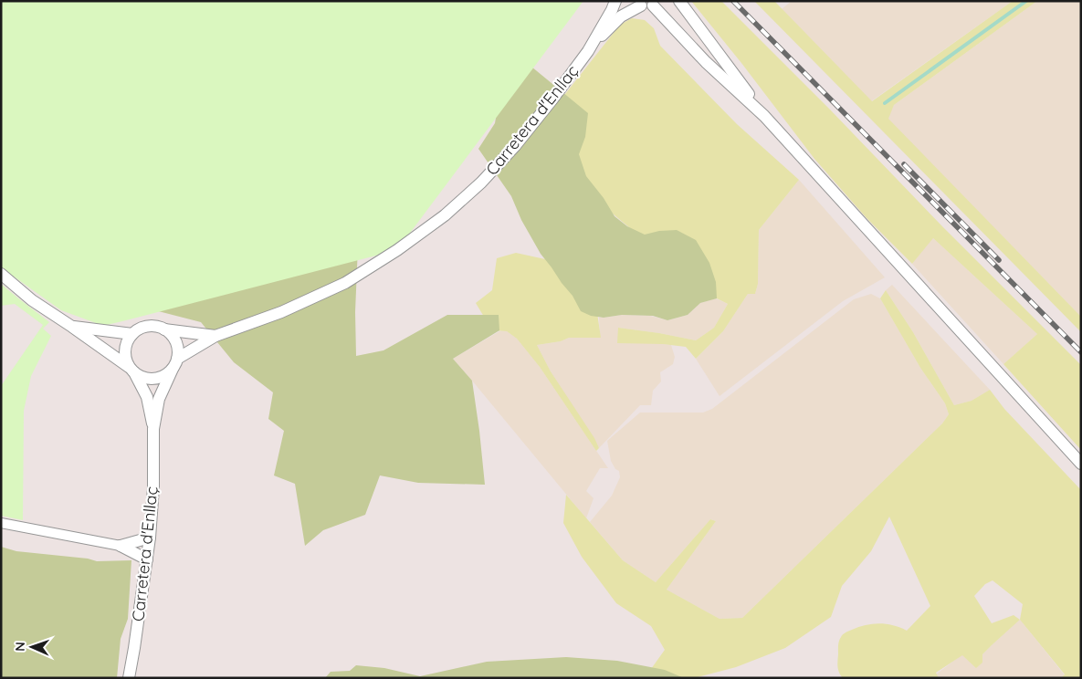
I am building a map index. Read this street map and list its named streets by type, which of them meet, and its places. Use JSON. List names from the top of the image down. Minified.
{"streets":{"street":["Carretera d'Enllaç"]},"north":"left"}
